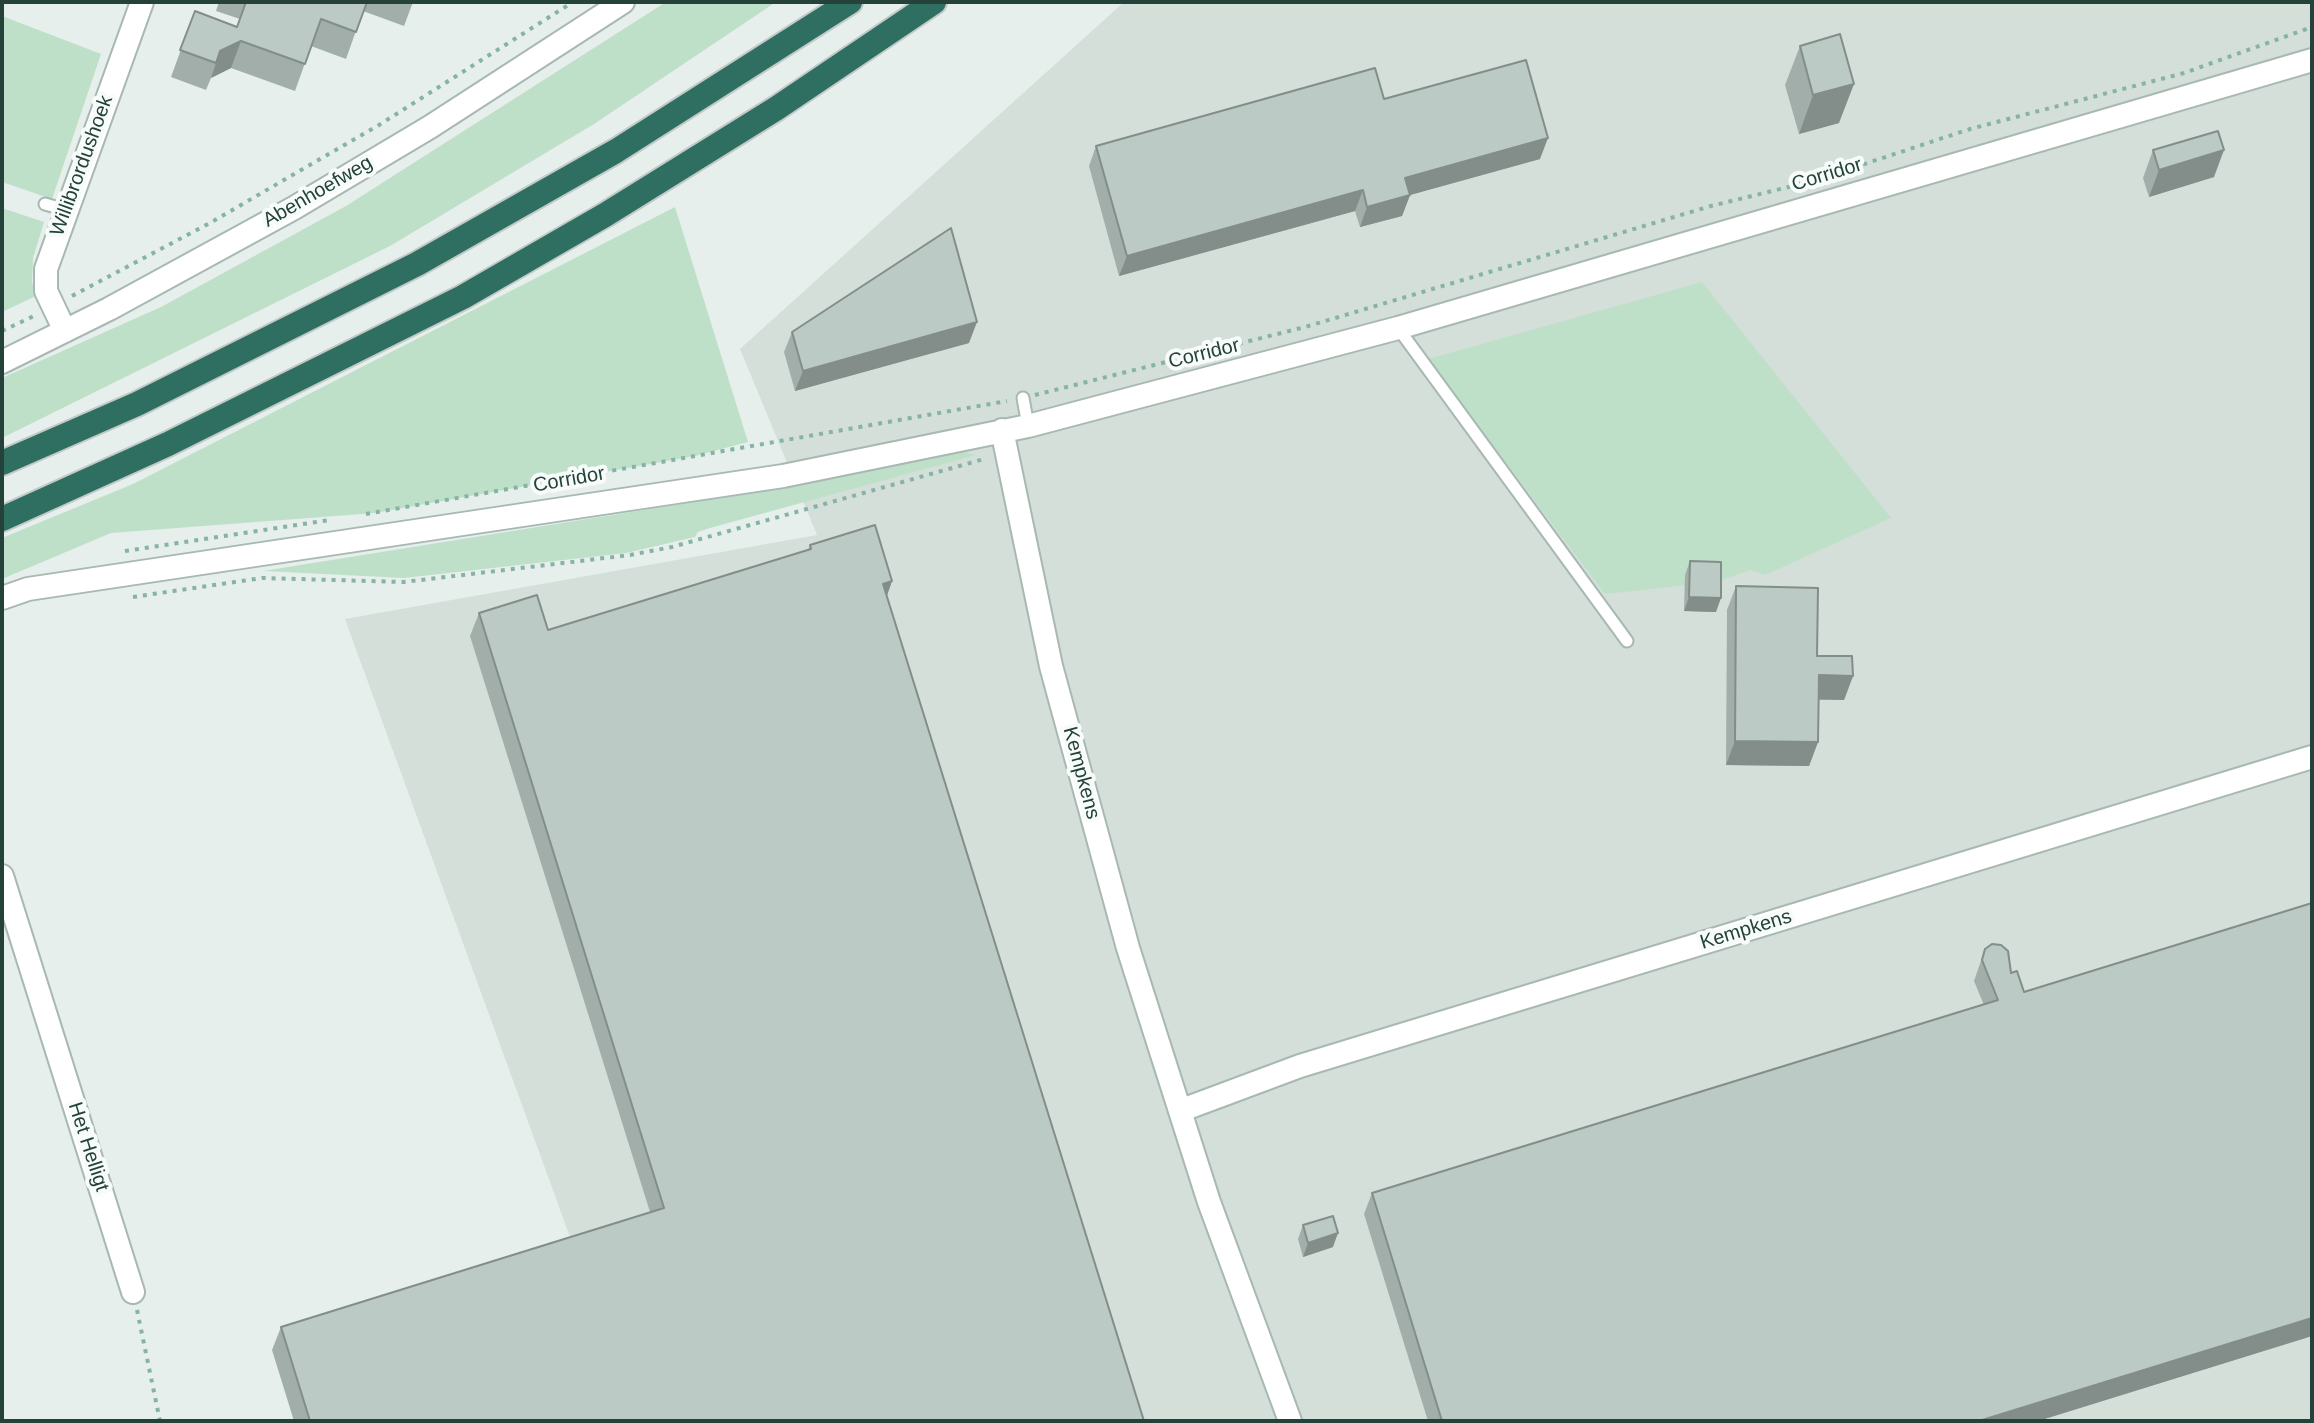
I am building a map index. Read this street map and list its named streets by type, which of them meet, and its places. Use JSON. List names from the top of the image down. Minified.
{"streets":{"street":["Willibrordushoek","Corridor","Abenhoefweg","Kempkens","Het Helligt"]},"crossings":[["Willibrordushoek","Abenhoefweg"],["Corridor","Kempkens"]]}
